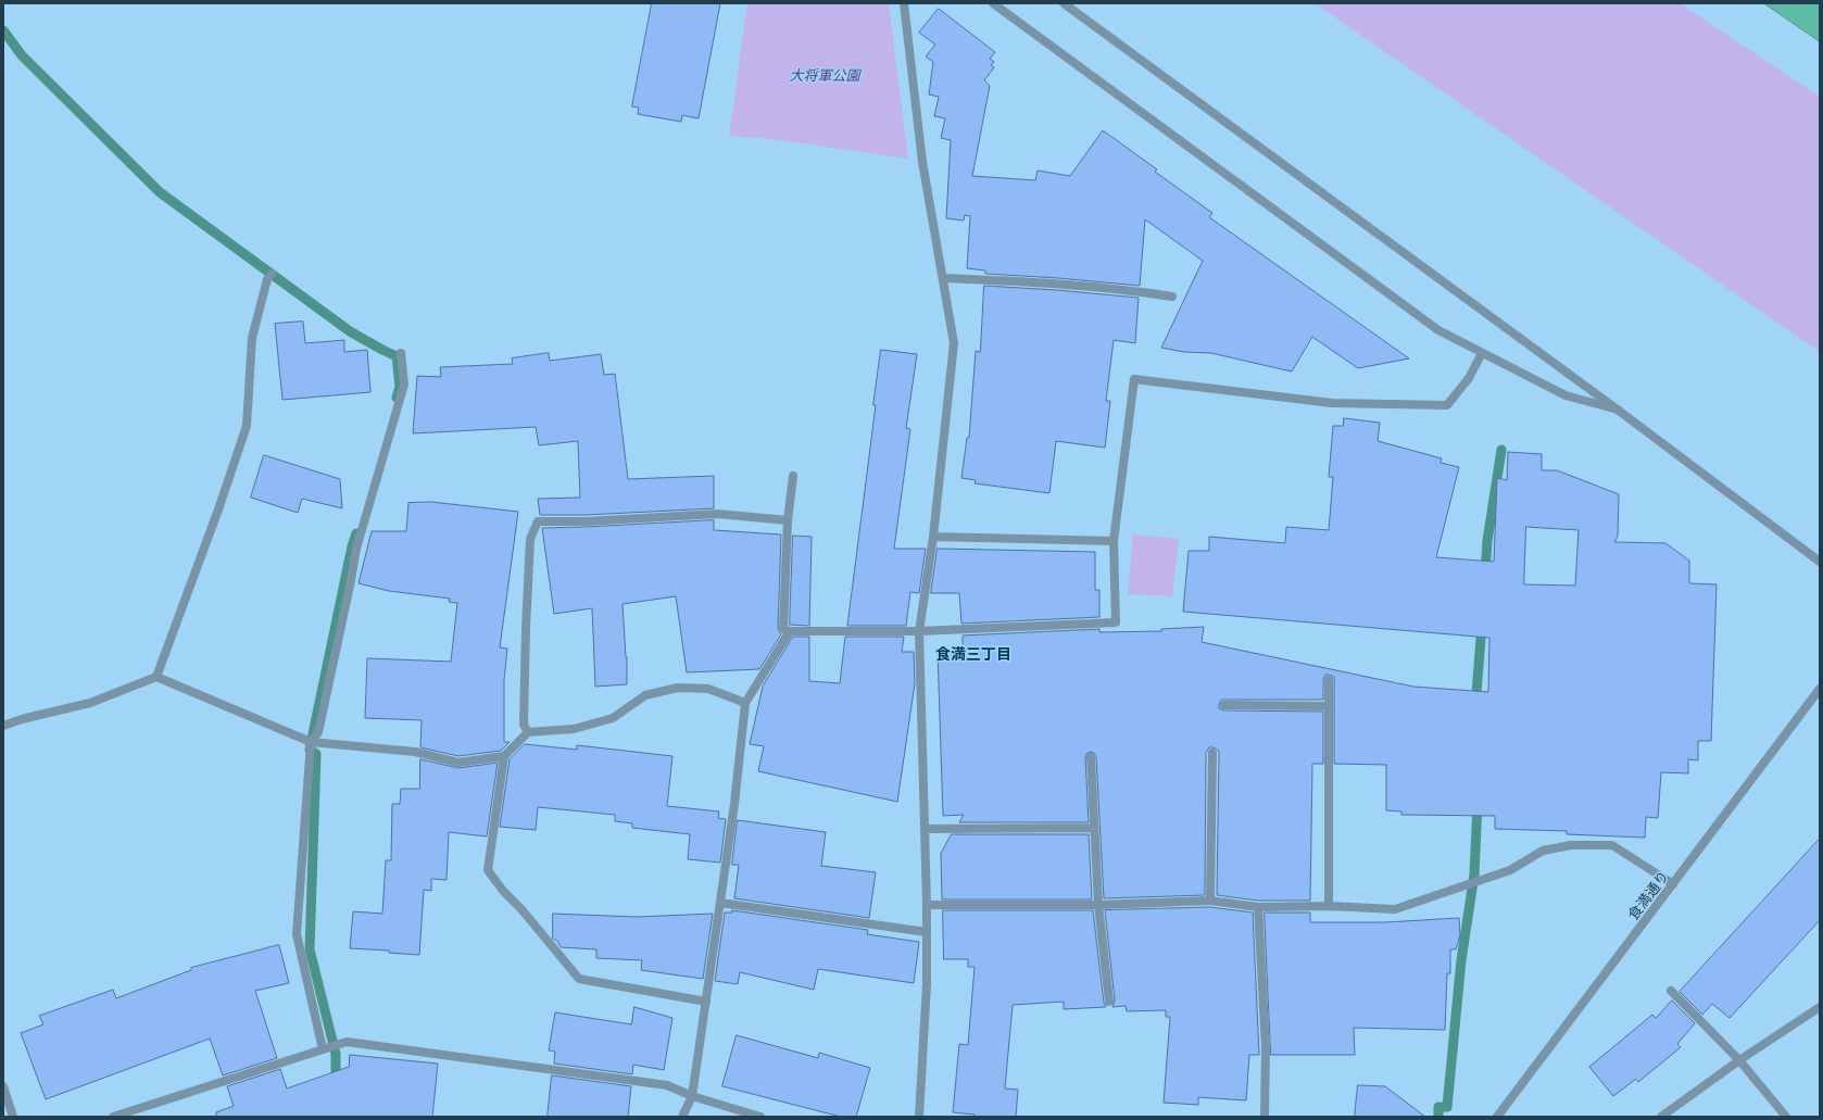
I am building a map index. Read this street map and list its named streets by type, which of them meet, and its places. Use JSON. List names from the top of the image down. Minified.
{"streets":{"street":["食満通り"]},"districts":["食満三丁目"],"parks":["大将軍公園"]}
